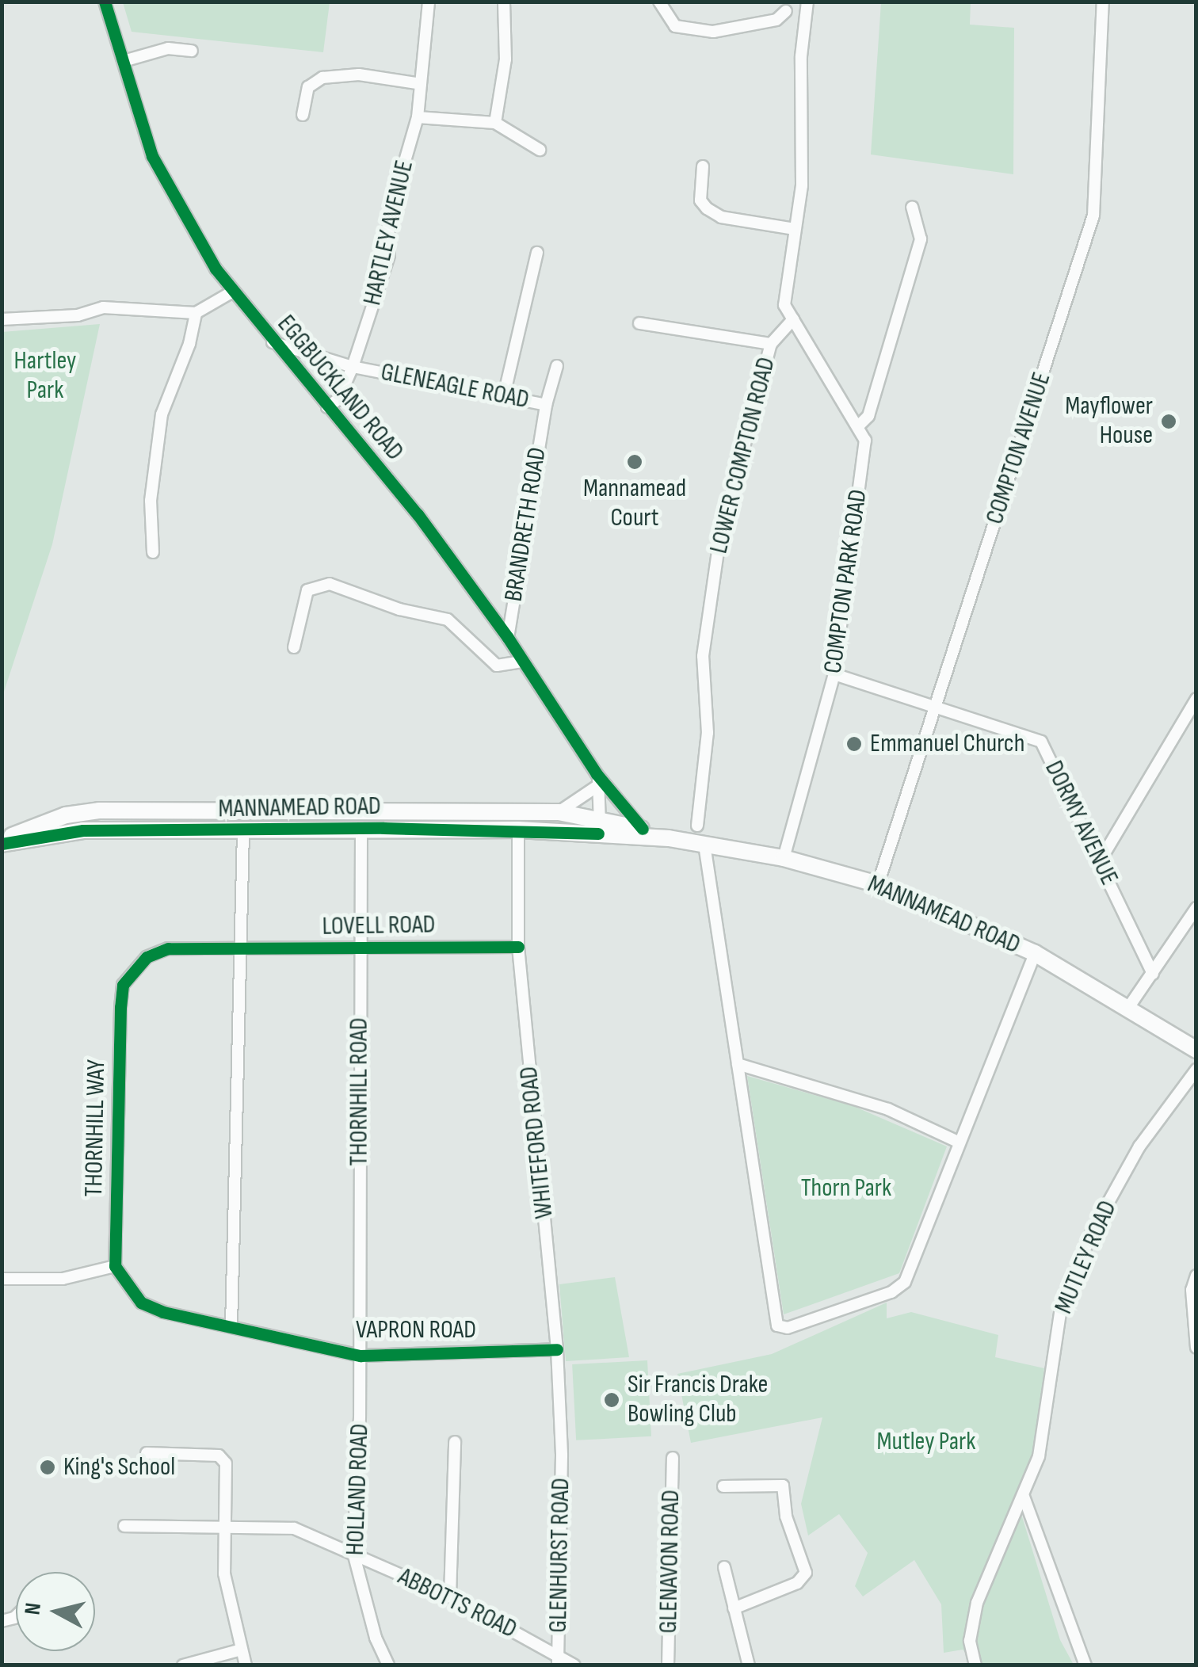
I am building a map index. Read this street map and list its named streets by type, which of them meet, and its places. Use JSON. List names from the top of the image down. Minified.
{"streets":{"main road":["MANNAMEAD ROAD"],"street":["HARTLEY AVENUE","GLENEAGLE ROAD","EGGBUCKLAND ROAD","COMPTON AVENUE","LOWER COMPTON ROAD","BRANDRETH ROAD","COMPTON PARK ROAD","DORMY AVENUE","LOVELL ROAD","THORNHILL ROAD","THORNHILL WAY","WHITEFORD ROAD","MUTLEY ROAD","VAPRON ROAD","HOLLAND ROAD","GLENHURST ROAD","GLENAVON ROAD","ABBOTTS ROAD"]},"crossings":[["HARTLEY AVENUE","GLENEAGLE ROAD"],["HARTLEY AVENUE","EGGBUCKLAND ROAD"],["GLENEAGLE ROAD","EGGBUCKLAND ROAD"],["GLENEAGLE ROAD","BRANDRETH ROAD"],["EGGBUCKLAND ROAD","BRANDRETH ROAD"],["EGGBUCKLAND ROAD","MANNAMEAD ROAD"],["COMPTON AVENUE","MANNAMEAD ROAD"],["COMPTON AVENUE","DORMY AVENUE"],["LOWER COMPTON ROAD","COMPTON PARK ROAD"],["COMPTON PARK ROAD","MANNAMEAD ROAD"],["COMPTON PARK ROAD","DORMY AVENUE"],["MANNAMEAD ROAD","THORNHILL ROAD"],["MANNAMEAD ROAD","WHITEFORD ROAD"],["LOVELL ROAD","THORNHILL ROAD"],["LOVELL ROAD","THORNHILL WAY"],["LOVELL ROAD","WHITEFORD ROAD"],["THORNHILL ROAD","VAPRON ROAD"],["THORNHILL ROAD","HOLLAND ROAD"],["WHITEFORD ROAD","VAPRON ROAD"],["WHITEFORD ROAD","GLENHURST ROAD"],["VAPRON ROAD","HOLLAND ROAD"],["HOLLAND ROAD","ABBOTTS ROAD"],["GLENHURST ROAD","ABBOTTS ROAD"]],"parks":["Hartley Park","Thorn Park","Mutley Park"],"places":["Mayflower House","Mannamead Court","Emmanuel Church","Sir Francis Drake Bowling Club","King's School"],"north":"left"}
